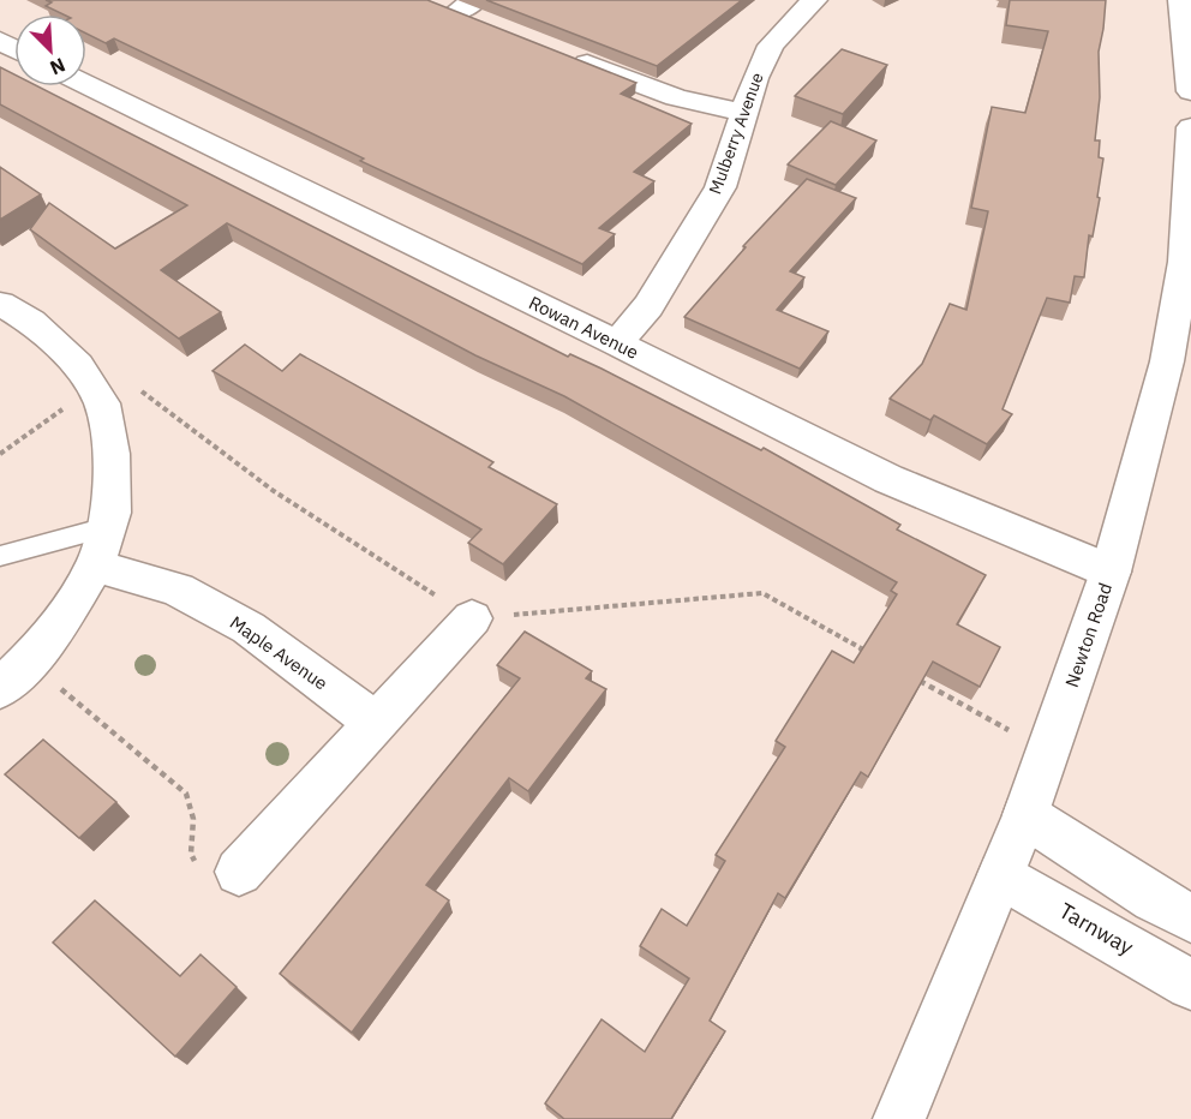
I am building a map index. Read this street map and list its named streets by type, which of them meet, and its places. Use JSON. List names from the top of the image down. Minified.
{"streets":{"street":["Mulberry Avenue","Rowan Avenue","Newton Road","Maple Avenue","Tarnway"]},"crossings":[["Mulberry Avenue","Rowan Avenue"],["Rowan Avenue","Newton Road"],["Newton Road","Tarnway"]],"north":"bottom right"}
